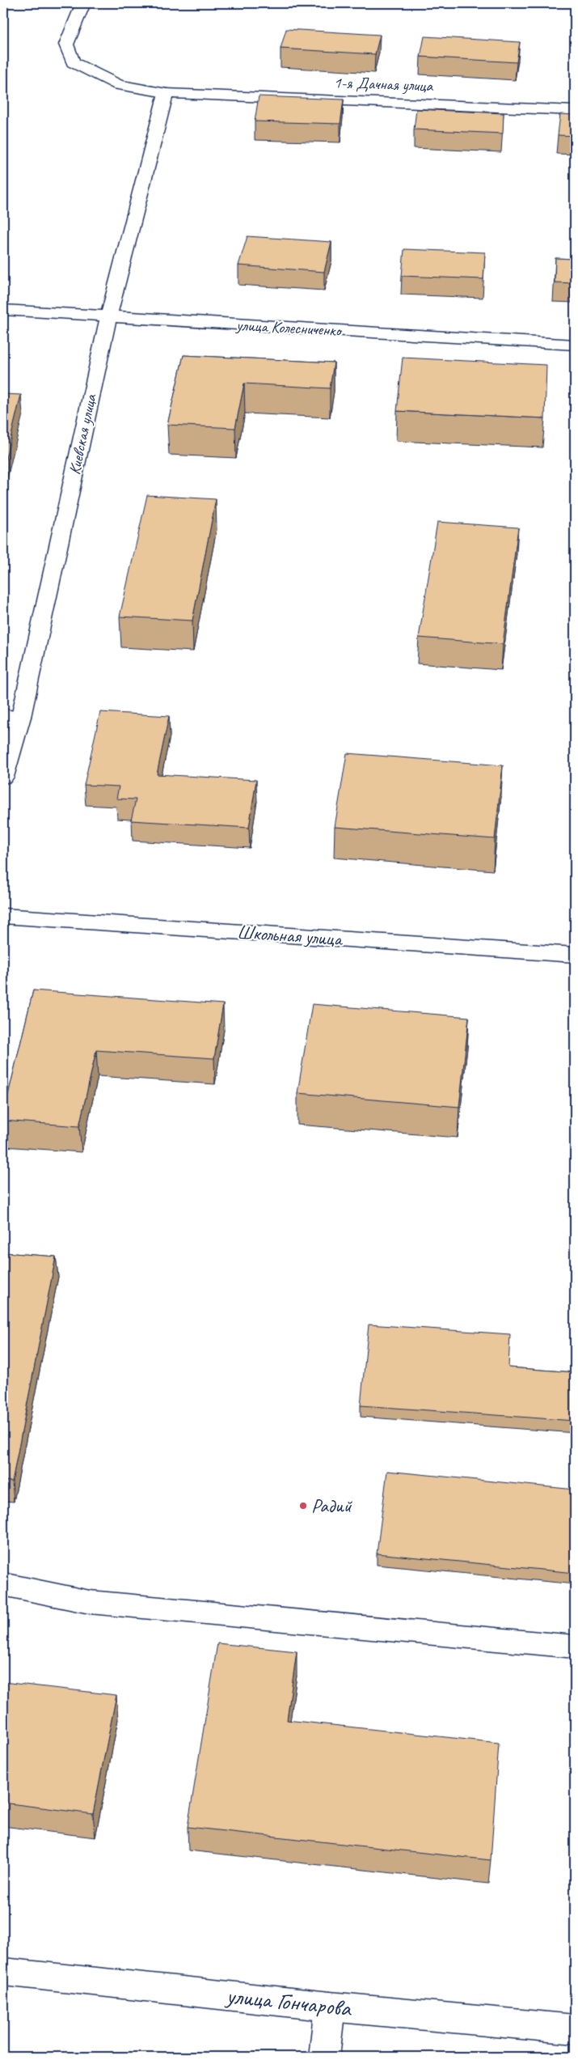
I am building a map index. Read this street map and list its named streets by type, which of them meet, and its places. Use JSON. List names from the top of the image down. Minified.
{"streets":{"street":["1-я Дачная улица","улица Колесниченко","Киевская улица","Школьная улица","улица Гончарова"]},"crossings":[["1-я Дачная улица","Киевская улица"],["улица Колесниченко","Киевская улица"]],"places":["Радий"]}
